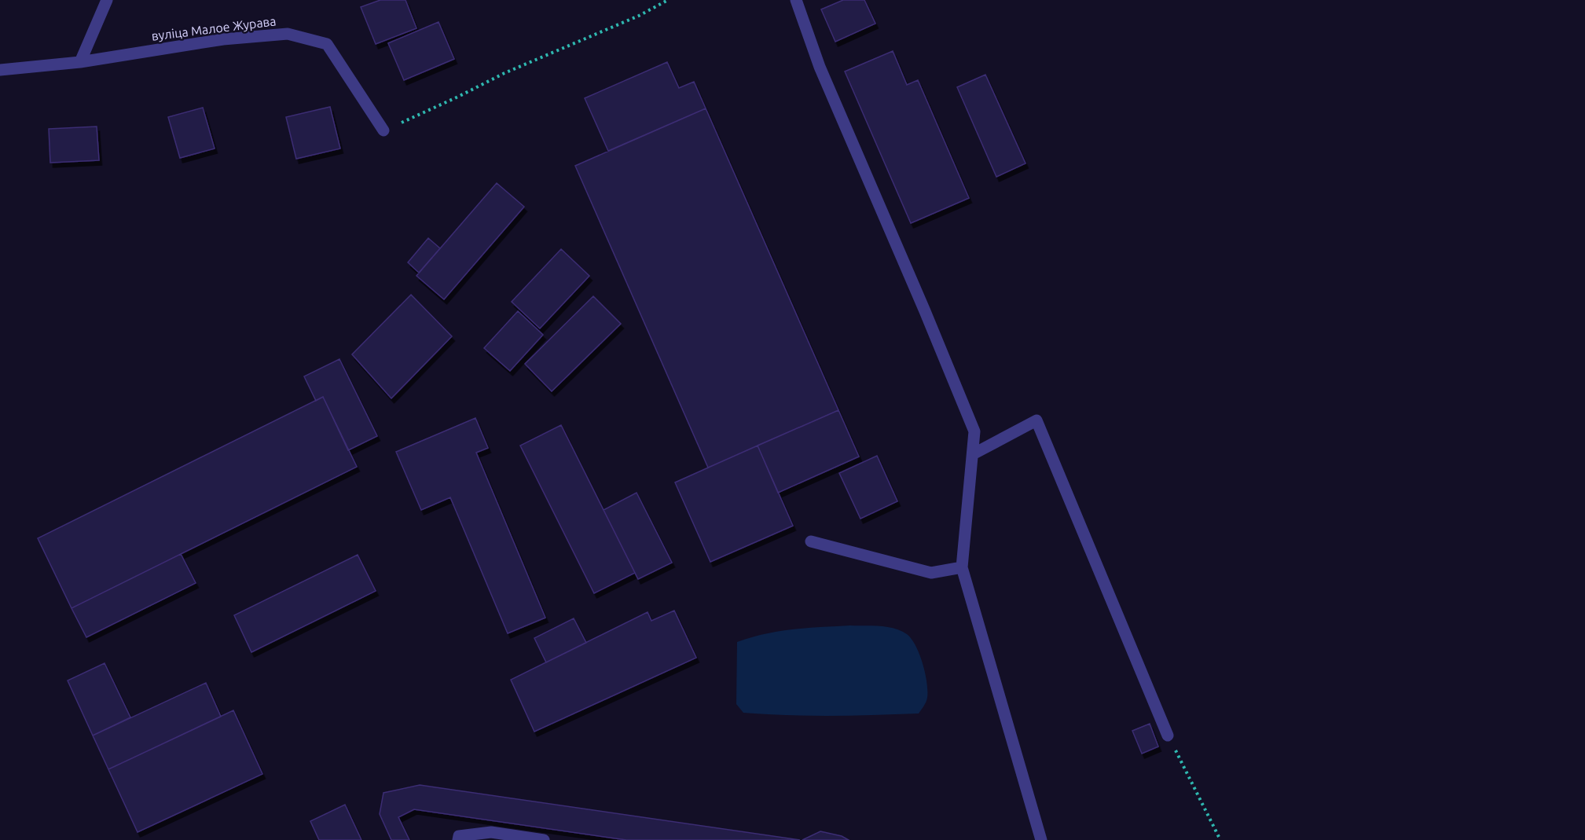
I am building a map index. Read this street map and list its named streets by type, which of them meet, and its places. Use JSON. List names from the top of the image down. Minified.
{"streets":{"street":["вуліца Малое Журава"]}}
